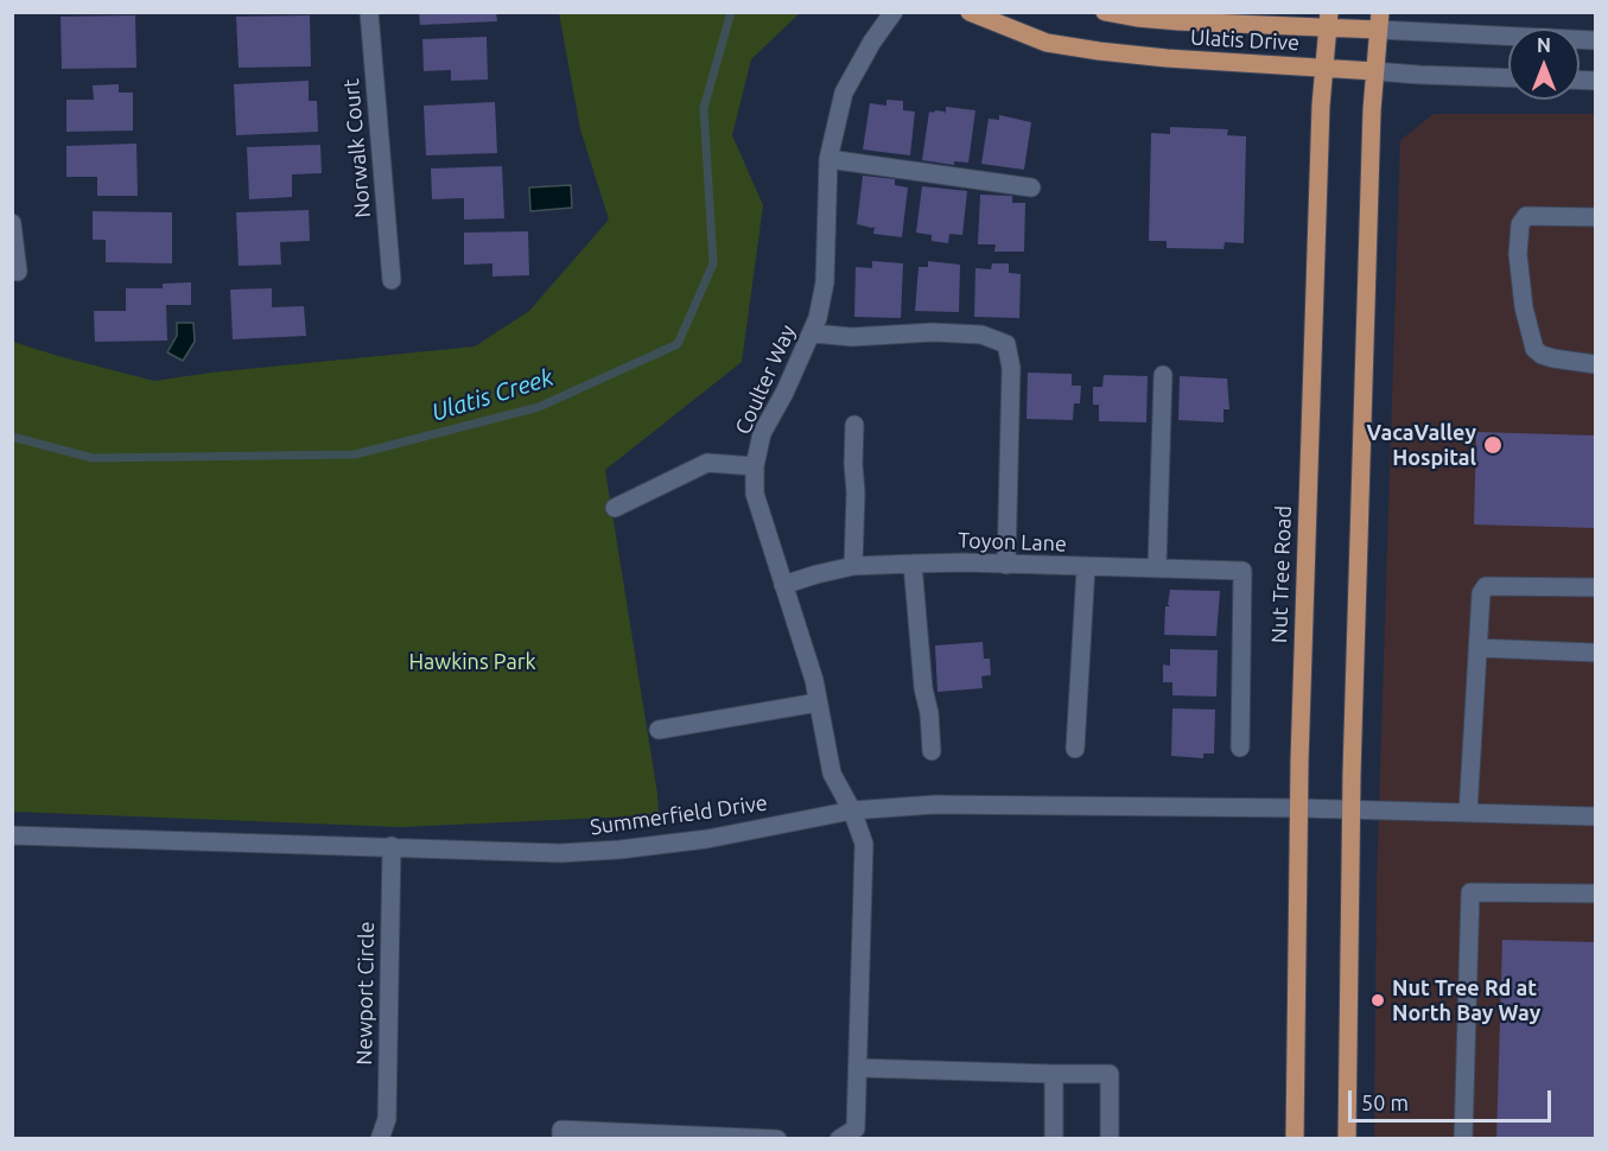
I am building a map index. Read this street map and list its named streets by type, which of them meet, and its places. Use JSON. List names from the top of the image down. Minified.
{"streets":{"main road":["Ulatis Drive","Nut Tree Road"],"street":["Norwalk Court","Coulter Way","Toyon Lane","Summerfield Drive","Newport Circle"]},"crossings":[["Ulatis Drive","Nut Tree Road"],["Coulter Way","Toyon Lane"],["Coulter Way","Summerfield Drive"],["Nut Tree Road","Summerfield Drive"],["Summerfield Drive","Newport Circle"]],"water":["Ulatis Creek"],"parks":["Hawkins Park"],"places":["VacaValley Hospital","Nut Tree Rd at North Bay Way"],"scale_bar":"50 m","north":"top"}
